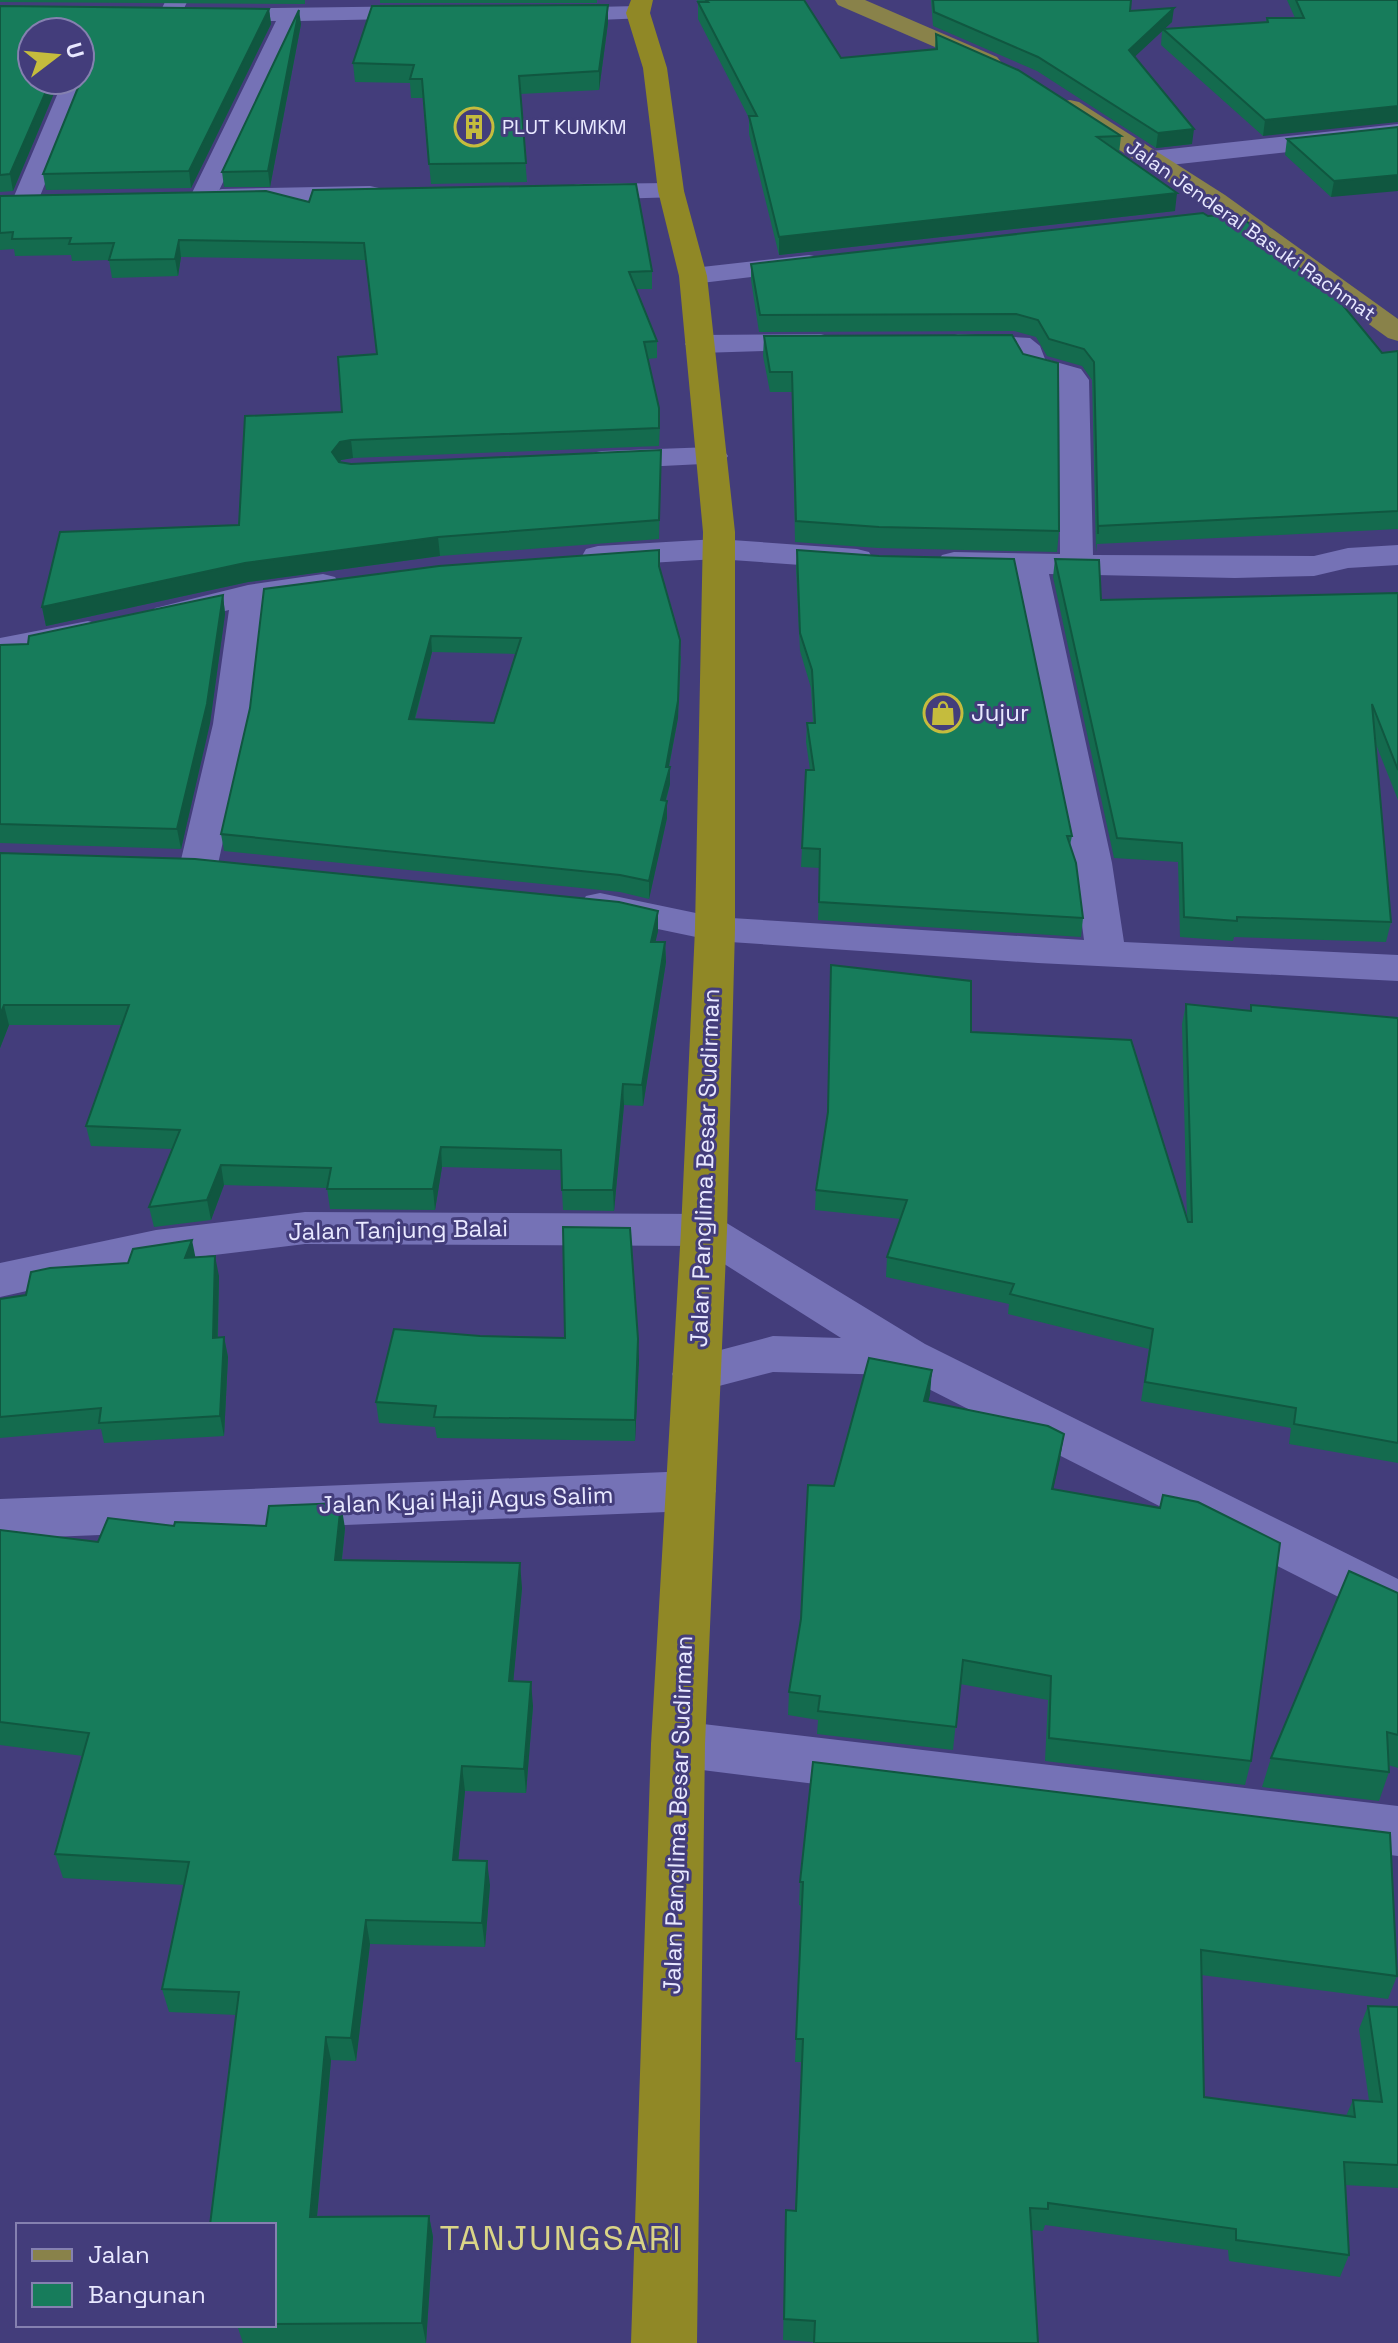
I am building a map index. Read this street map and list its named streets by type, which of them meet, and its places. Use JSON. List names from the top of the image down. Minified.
{"streets":{"highway":["Jalan Panglima Besar Sudirman"],"main road":["Jalan Jenderal Basuki Rachmat"],"street":["Jalan Tanjung Balai","Jalan Kyai Haji Agus Salim"]},"crossings":[["Jalan Panglima Besar Sudirman","Jalan Tanjung Balai"],["Jalan Panglima Besar Sudirman","Jalan Kyai Haji Agus Salim"]],"districts":["TANJUNGSARI"],"places":{"building":["PLUT KUMKM"],"shop":["Jujur"]},"legend":["Jalan","Bangunan"],"north":"right"}
